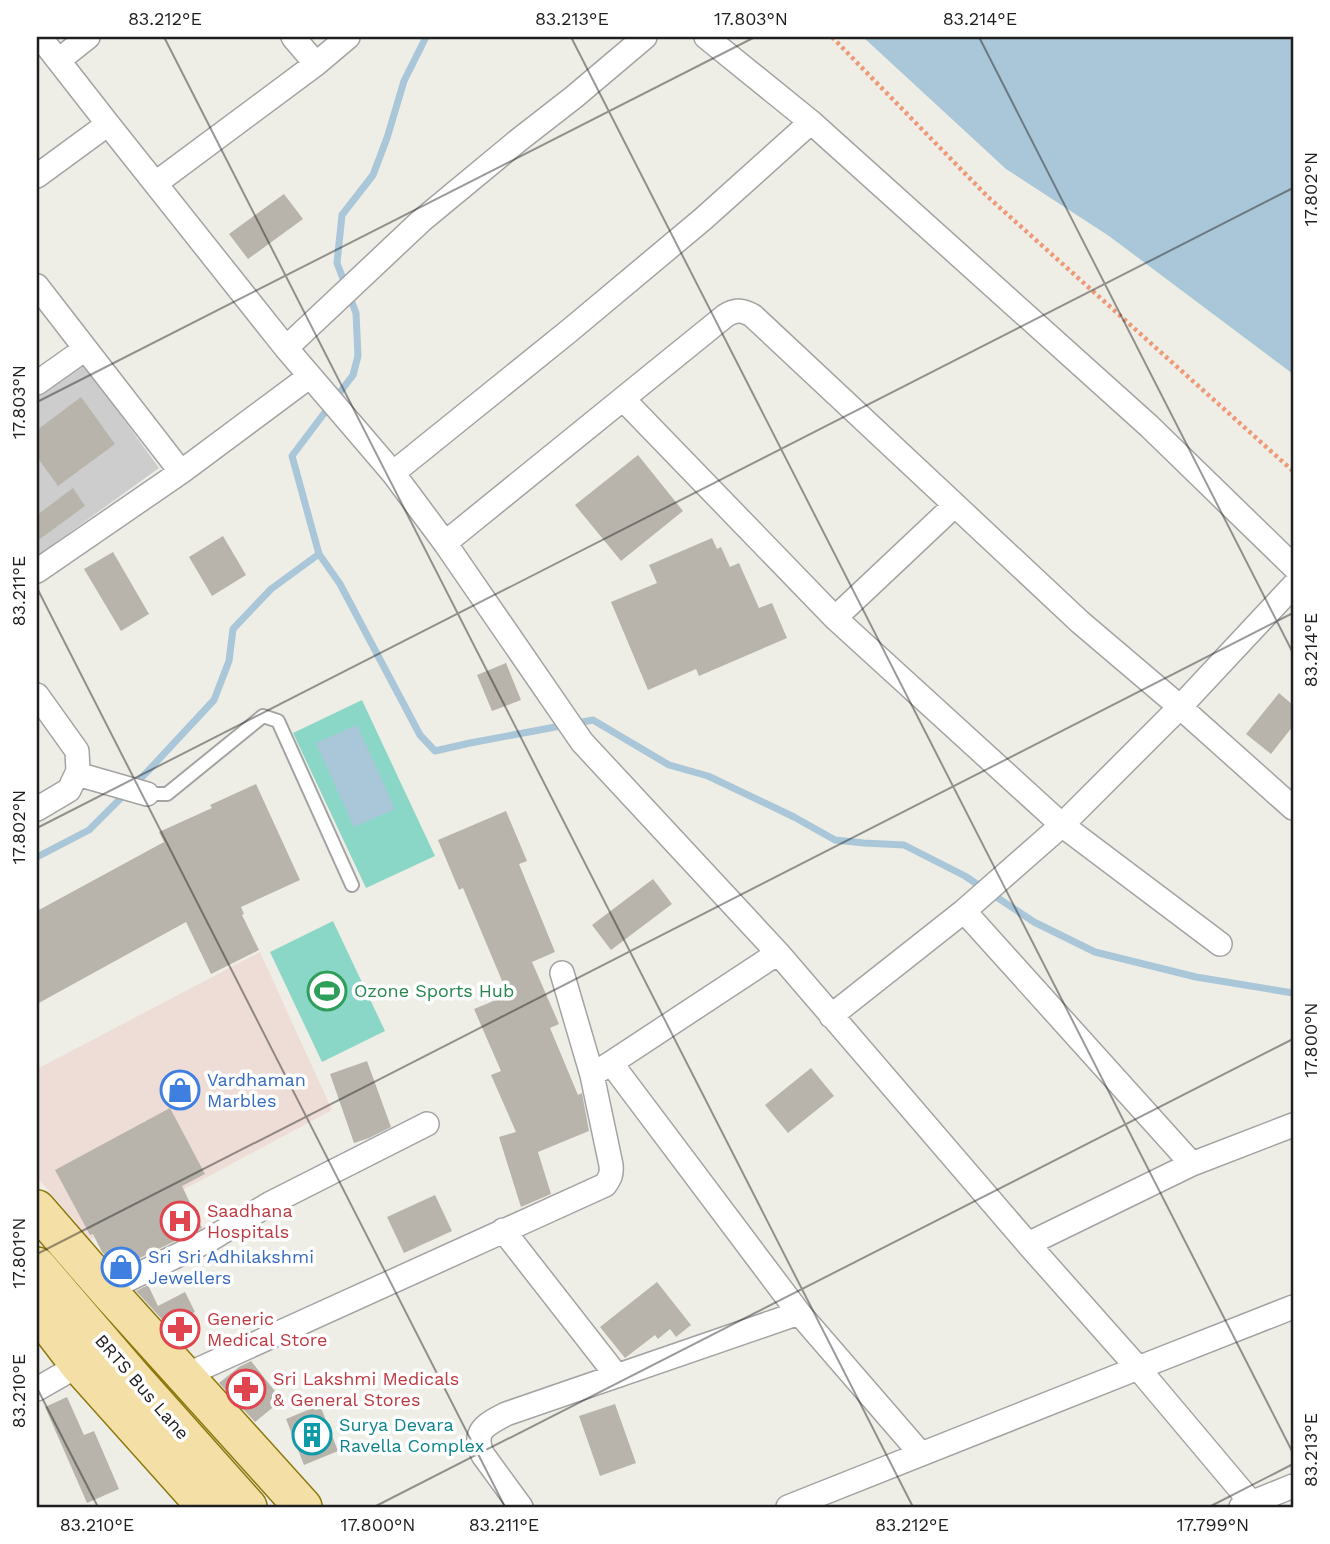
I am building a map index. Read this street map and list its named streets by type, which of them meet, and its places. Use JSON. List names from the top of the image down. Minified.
{"streets":{"main road":["BRTS Bus Lane"]},"places":{"sports":["Ozone Sports Hub"],"shop":["Vardhaman Marbles","Sri Sri Adhilakshmi Jewellers"],"hospital":["Saadhana Hospitals"],"pharmacy":["Generic Medical Store","Sri Lakshmi Medicals & General Stores"],"building":["Surya Devara Ravella Complex"]},"coordinates":["83.212°E","83.213°E","17.803°N","83.214°E","17.802°N","83.211°E","17.800°N","17.801°N","83.210°E","17.799°N"]}
